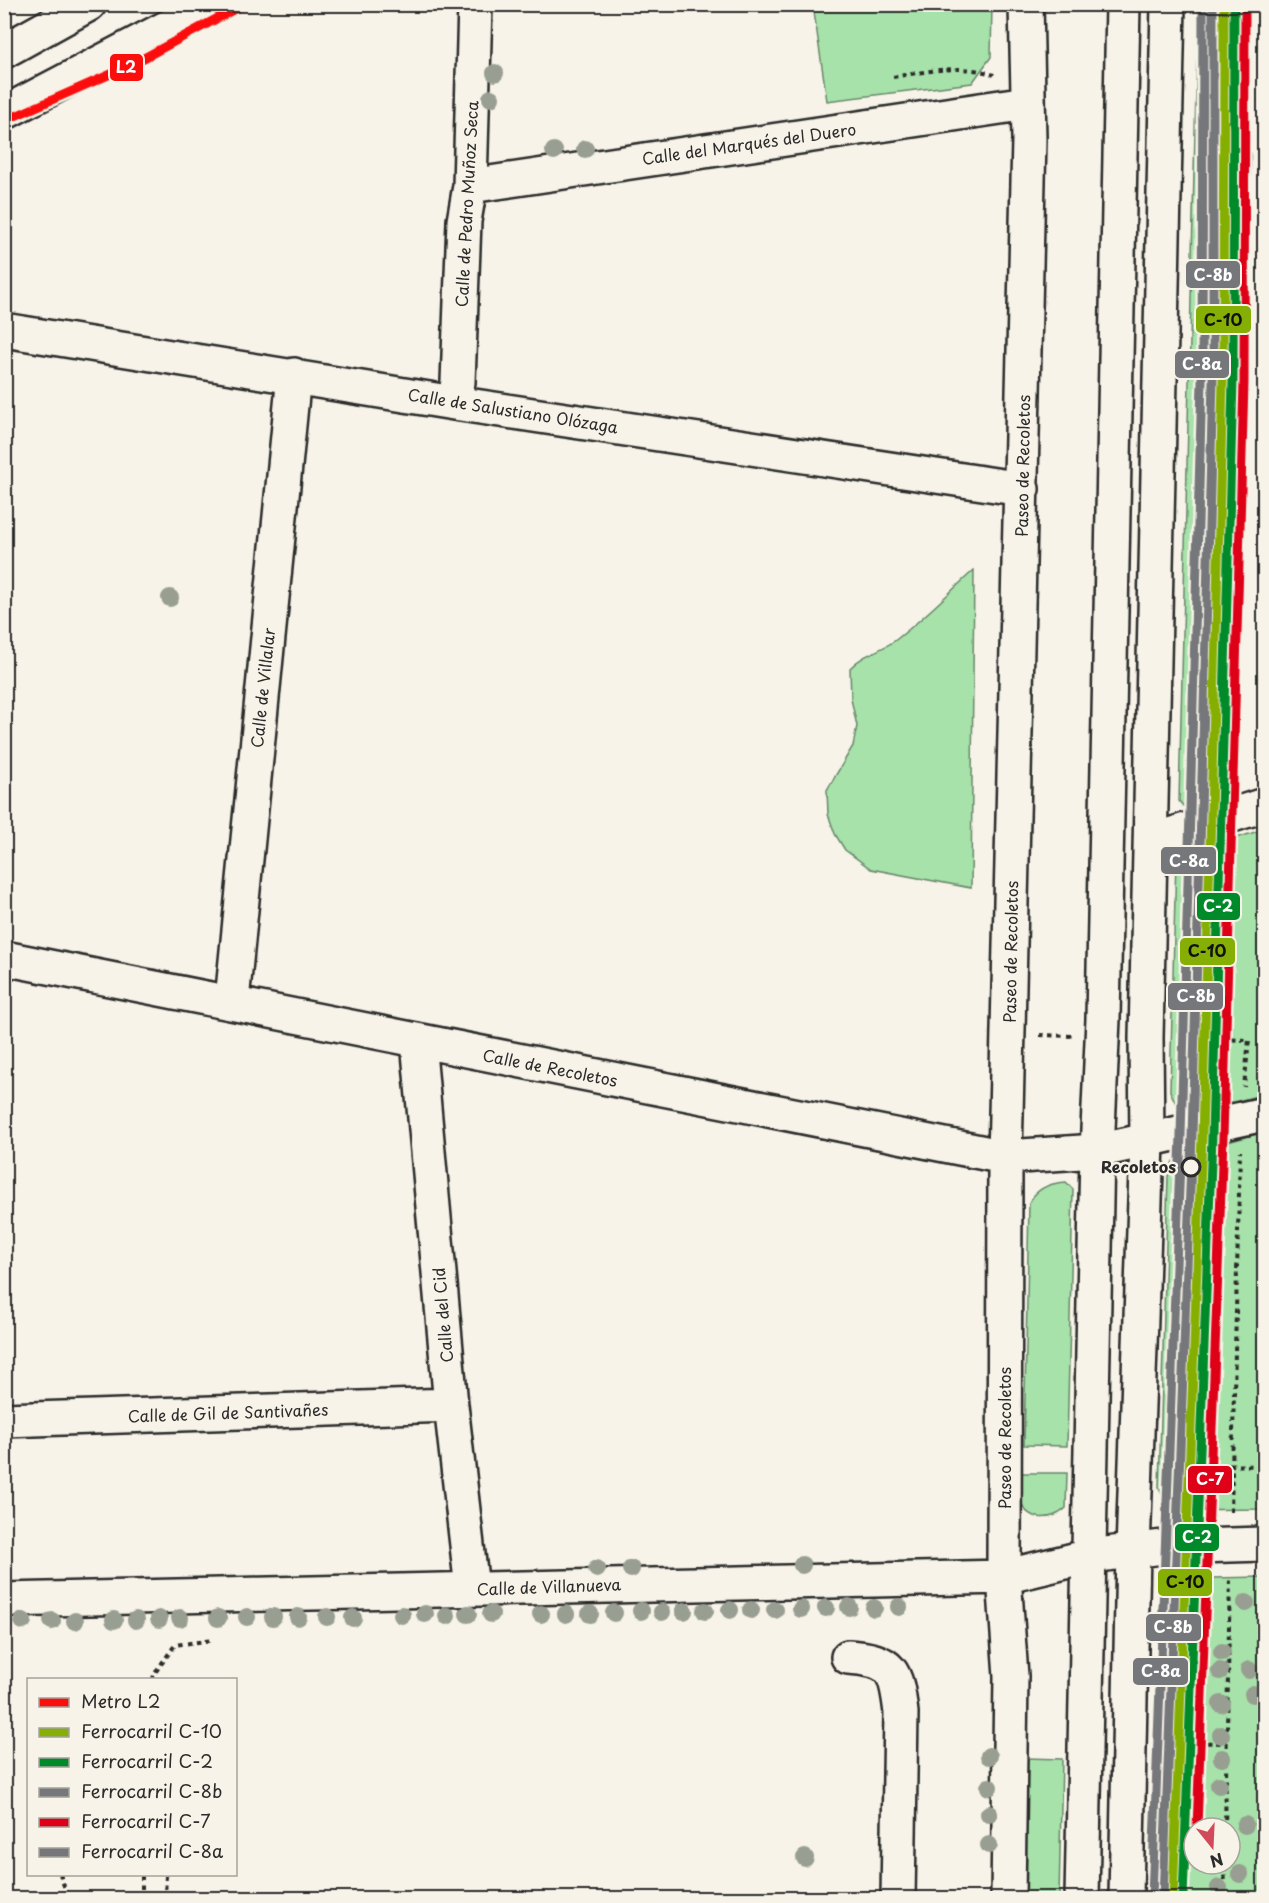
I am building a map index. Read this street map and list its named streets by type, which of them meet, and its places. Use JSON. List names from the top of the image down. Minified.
{"streets":{"main road":["Calle del Marqués del Duero","Calle de Pedro Muñoz Seca","Calle de Salustiano Olózaga","Paseo de Recoletos","Calle de Villalar","Calle de Recoletos","Calle del Cid","Calle de Gil de Santivañes","Calle de Villanueva"]},"crossings":[["Calle del Marqués del Duero","Calle de Pedro Muñoz Seca"],["Calle del Marqués del Duero","Paseo de Recoletos"],["Calle de Pedro Muñoz Seca","Calle de Salustiano Olózaga"],["Calle de Salustiano Olózaga","Paseo de Recoletos"],["Calle de Salustiano Olózaga","Calle de Villalar"],["Paseo de Recoletos","Calle de Recoletos"],["Paseo de Recoletos","Calle de Villanueva"],["Calle de Villalar","Calle de Recoletos"],["Calle de Recoletos","Calle del Cid"],["Calle del Cid","Calle de Gil de Santivañes"],["Calle del Cid","Calle de Villanueva"]],"places":["Recoletos"],"lines":["metro line L2","rail line C-10","rail line C-2","rail line C-8b","rail line C-7","rail line C-8a"],"legend":["Metro L2","Ferrocarril C-10","Ferrocarril C-2","Ferrocarril C-8b","Ferrocarril C-7","Ferrocarril C-8a"],"north":"bottom"}
